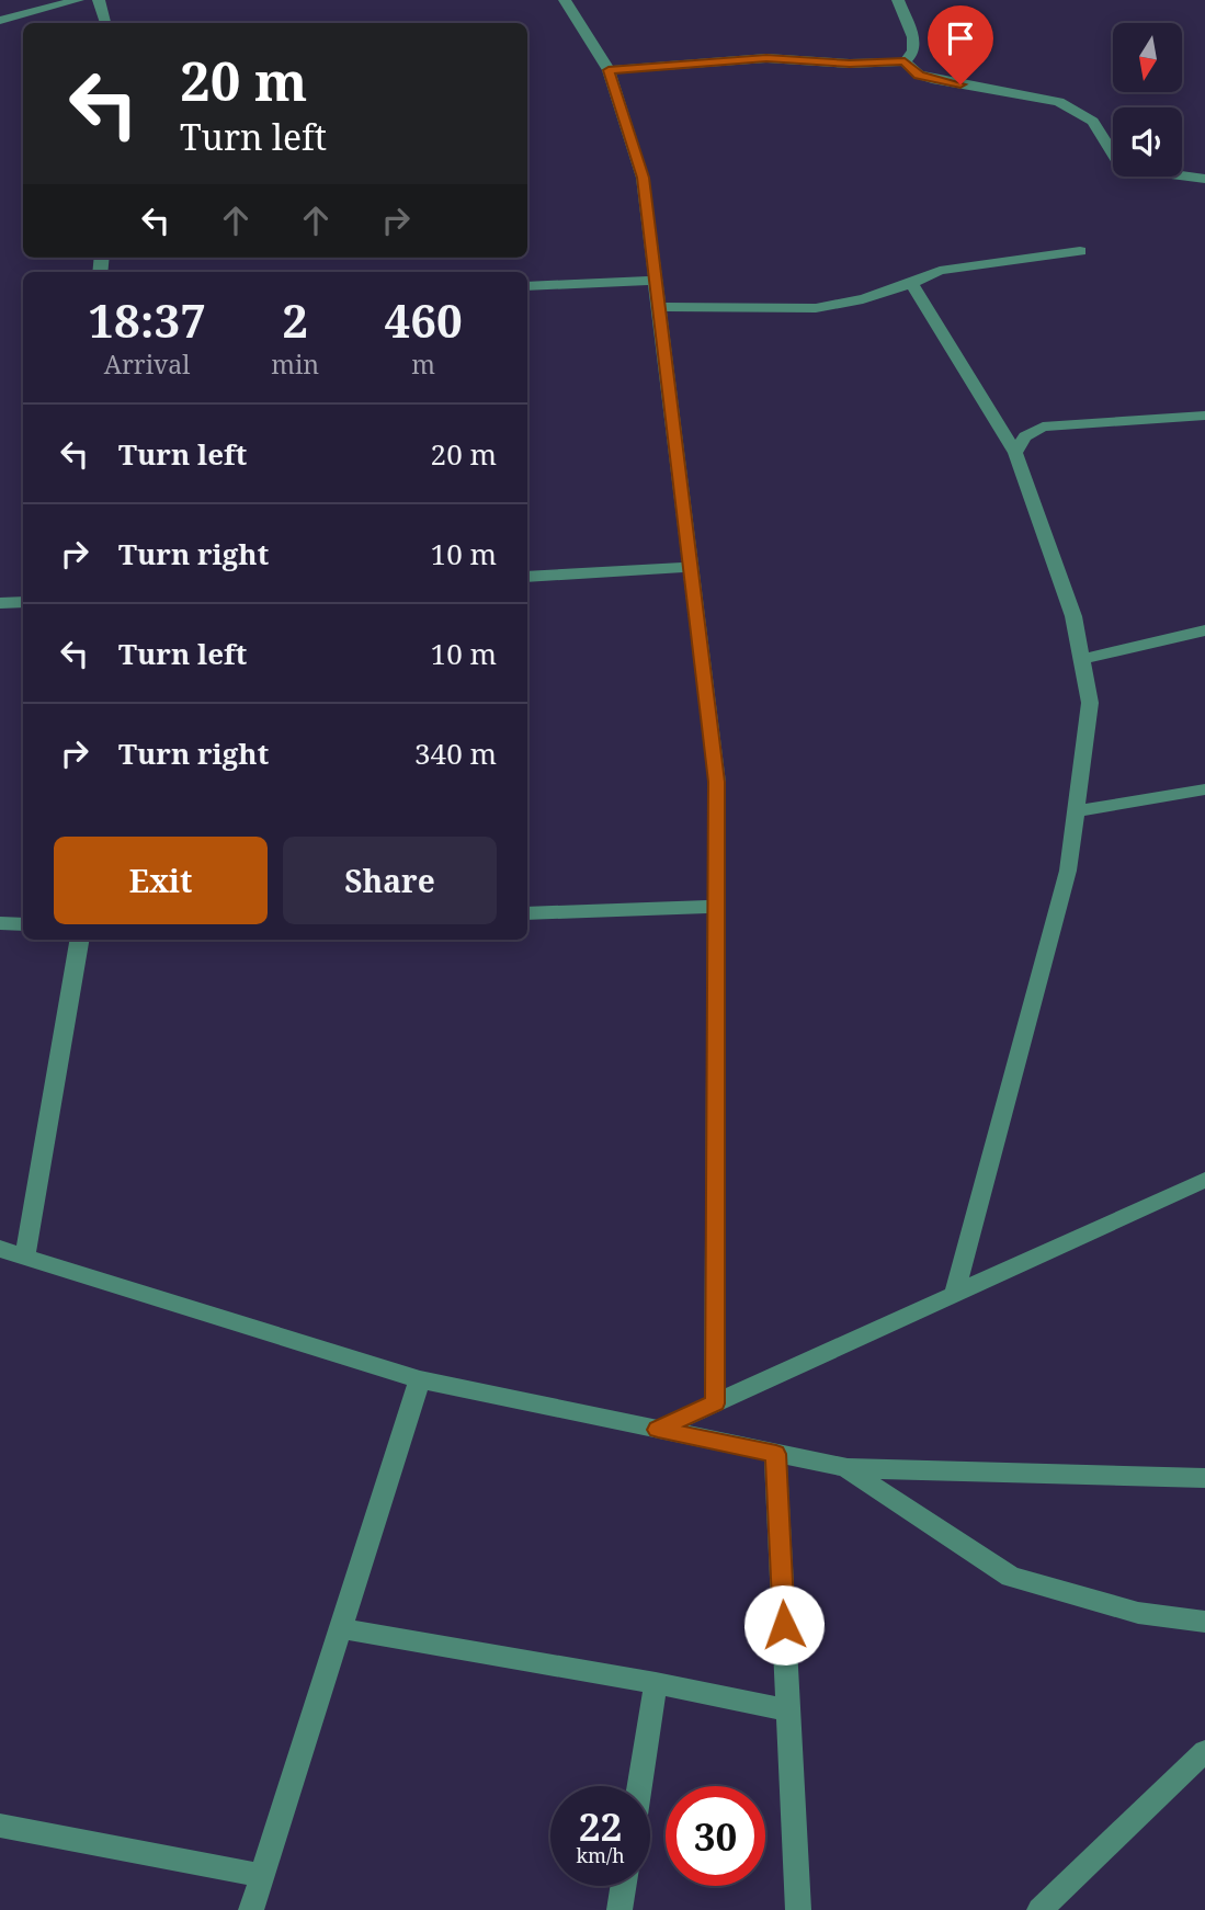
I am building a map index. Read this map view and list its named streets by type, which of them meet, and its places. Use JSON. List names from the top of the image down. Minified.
{"north":"bottom","page":{"turn":["20 m","Turn left"],"eta":["18:37","Arrival","2","min","460","m"],"list":[{"name":"Turn left","value":"20 m"},{"name":"Turn right","value":"10 m"},{"name":"Turn left","value":"10 m"},{"name":"Turn right","value":"340 m"}],"buttons":["Exit","Share"],"speed":"22 km/h","limit":"30"}}
